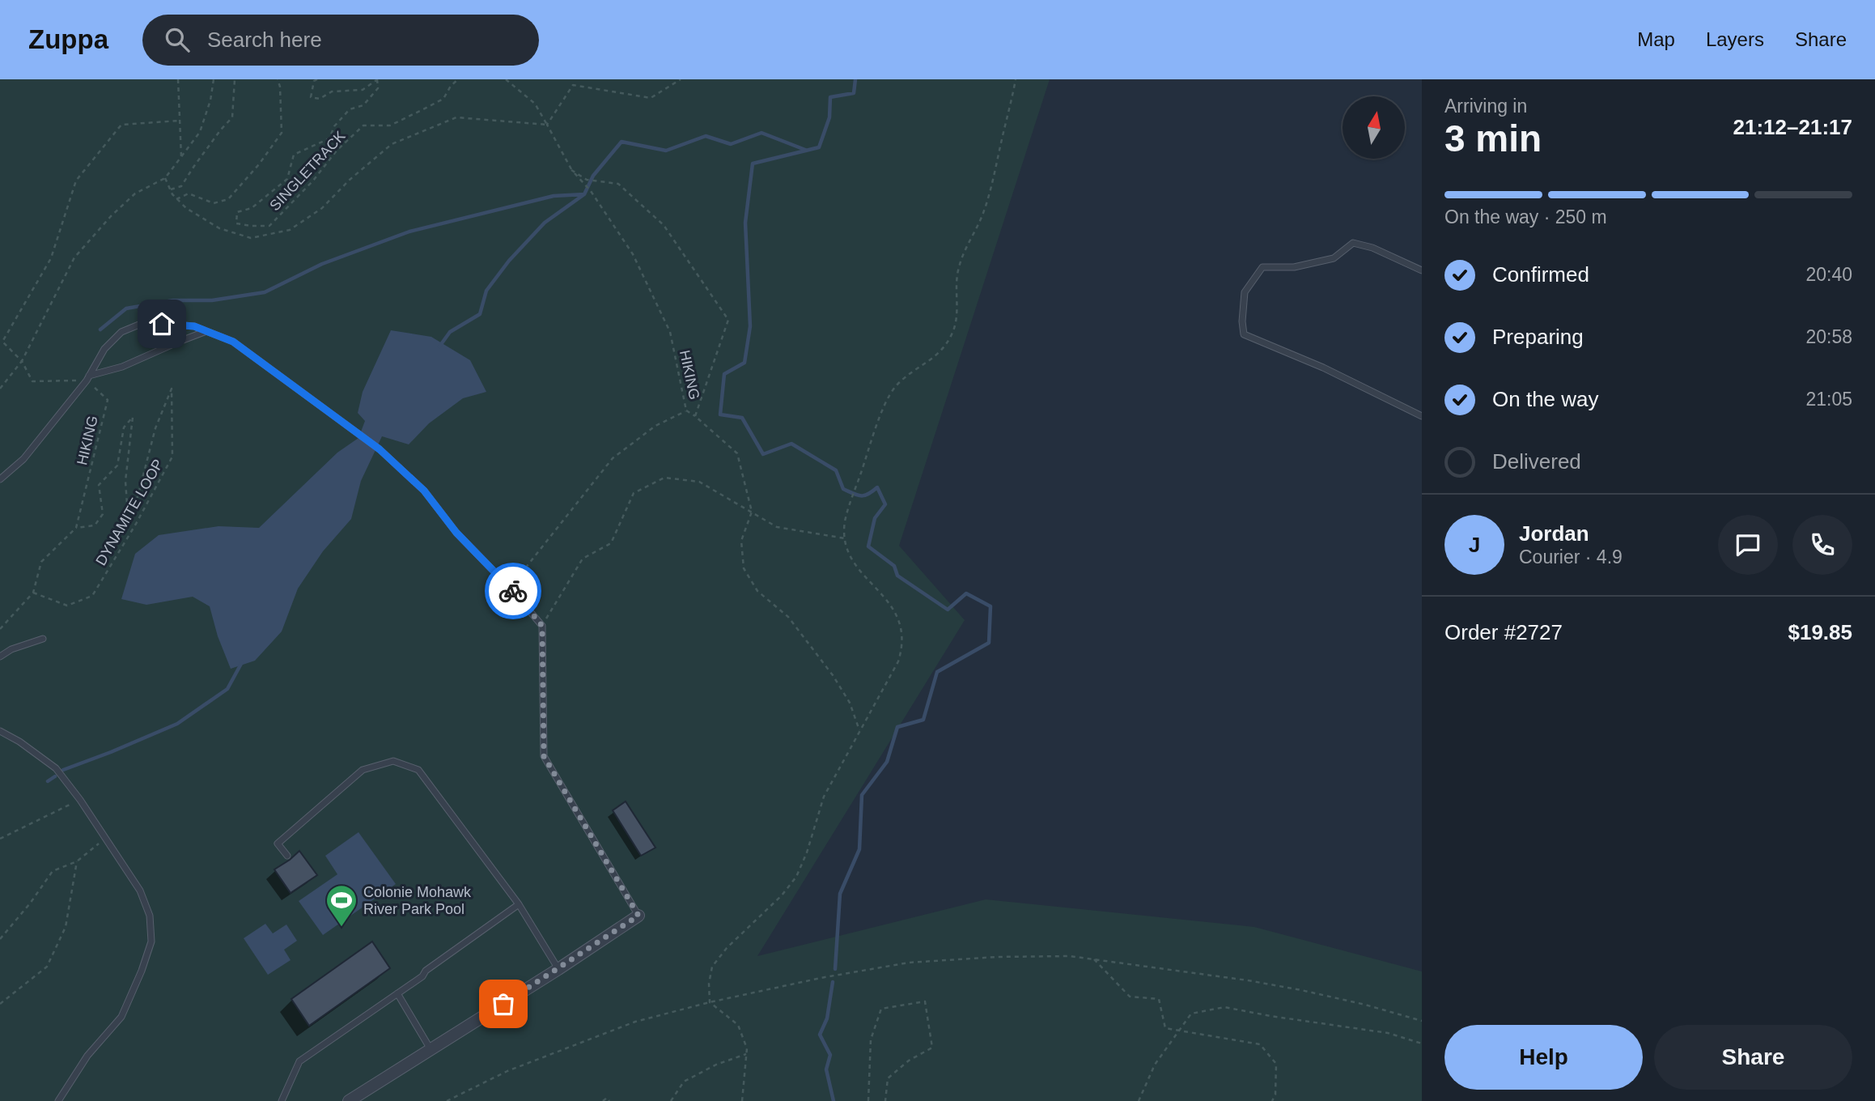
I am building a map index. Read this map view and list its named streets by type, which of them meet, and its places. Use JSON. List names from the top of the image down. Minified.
{"streets":{"path":["SINGLETRACK","HIKING","DYNAMITE LOOP"]},"crossings":[["HIKING","DYNAMITE LOOP"]],"places":{"sports":["Colonie Mohawk River Park Pool"]},"north":"top","page":{"header":"Zuppa","search":"Search here","nav":["Map","Layers","Share"],"heading":["3 min","Arriving in","21:12–21:17"],"panel":["Jordan","Courier · 4.9","Order #2727","$19.85"],"bar":"On the way · 250 m","list":[["Confirmed","20:40"],["Preparing","20:58"],["On the way","21:05"],"Delivered"],"round":"J","buttons":["Help","Share"]}}
